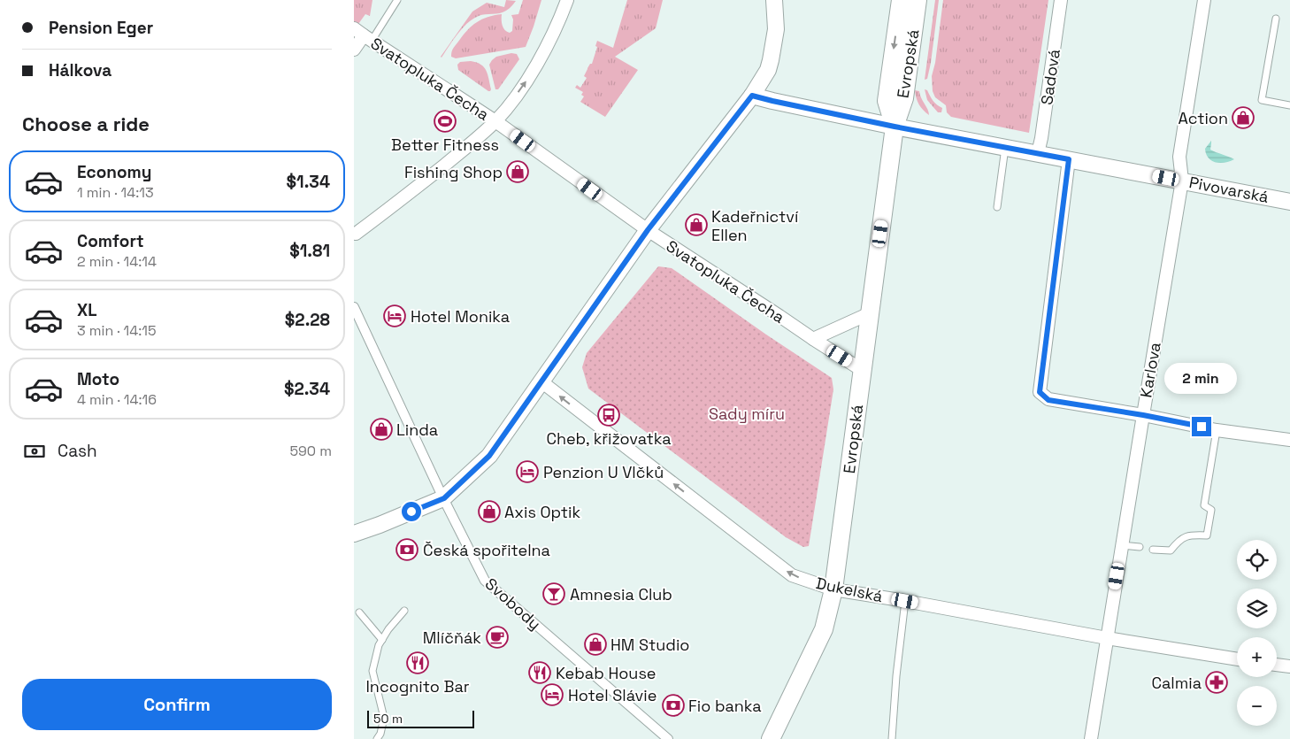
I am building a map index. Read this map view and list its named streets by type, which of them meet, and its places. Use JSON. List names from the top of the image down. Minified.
{"streets":{"main road":["Evropská"],"street":["Sadová","Svatopluka Čecha","Pivovarská","Karlova","Dukelská","Svobody"]},"crossings":[["Evropská","Svatopluka Čecha"],["Evropská","Pivovarská"],["Evropská","Dukelská"],["Sadová","Pivovarská"],["Pivovarská","Karlova"],["Karlova","Dukelská"]],"one_way":["Dukelská"],"parks":["Sady míru"],"places":{"shop":["Action","Fishing Shop","Kadeřnictví Ellen","Linda","Axis Optik","HM Studio"],"sports":["Better Fitness"],"hotel":["Hotel Monika","Penzion U Vlčků","Hotel Slávie"],"bus stop":["Cheb, křižovatka"],"bank":["Česká spořitelna","Fio banka"],"bar":["Amnesia Club"],"cafe":["Mlíčňák"],"restaurant":["Incognito Bar","Kebab House"],"pharmacy":["Calmia"]},"scale_bar":"50 m","page":{"banner":["Pension Eger","Hálkova"],"heading":"Choose a ride","list":[{"name":"Economy","note":"1 min · 14:13","value":"$1.34"},{"name":"Comfort","note":"2 min · 14:14","value":"$1.81"},{"name":"XL","note":"3 min · 14:15","value":"$2.28"},{"name":"Moto","note":"4 min · 14:16","value":"$2.34"}],"bubble":"2 min","pay":["Cash","590 m"],"map_buttons":["+","−"],"buttons":"Confirm","scale":"50 m"}}
